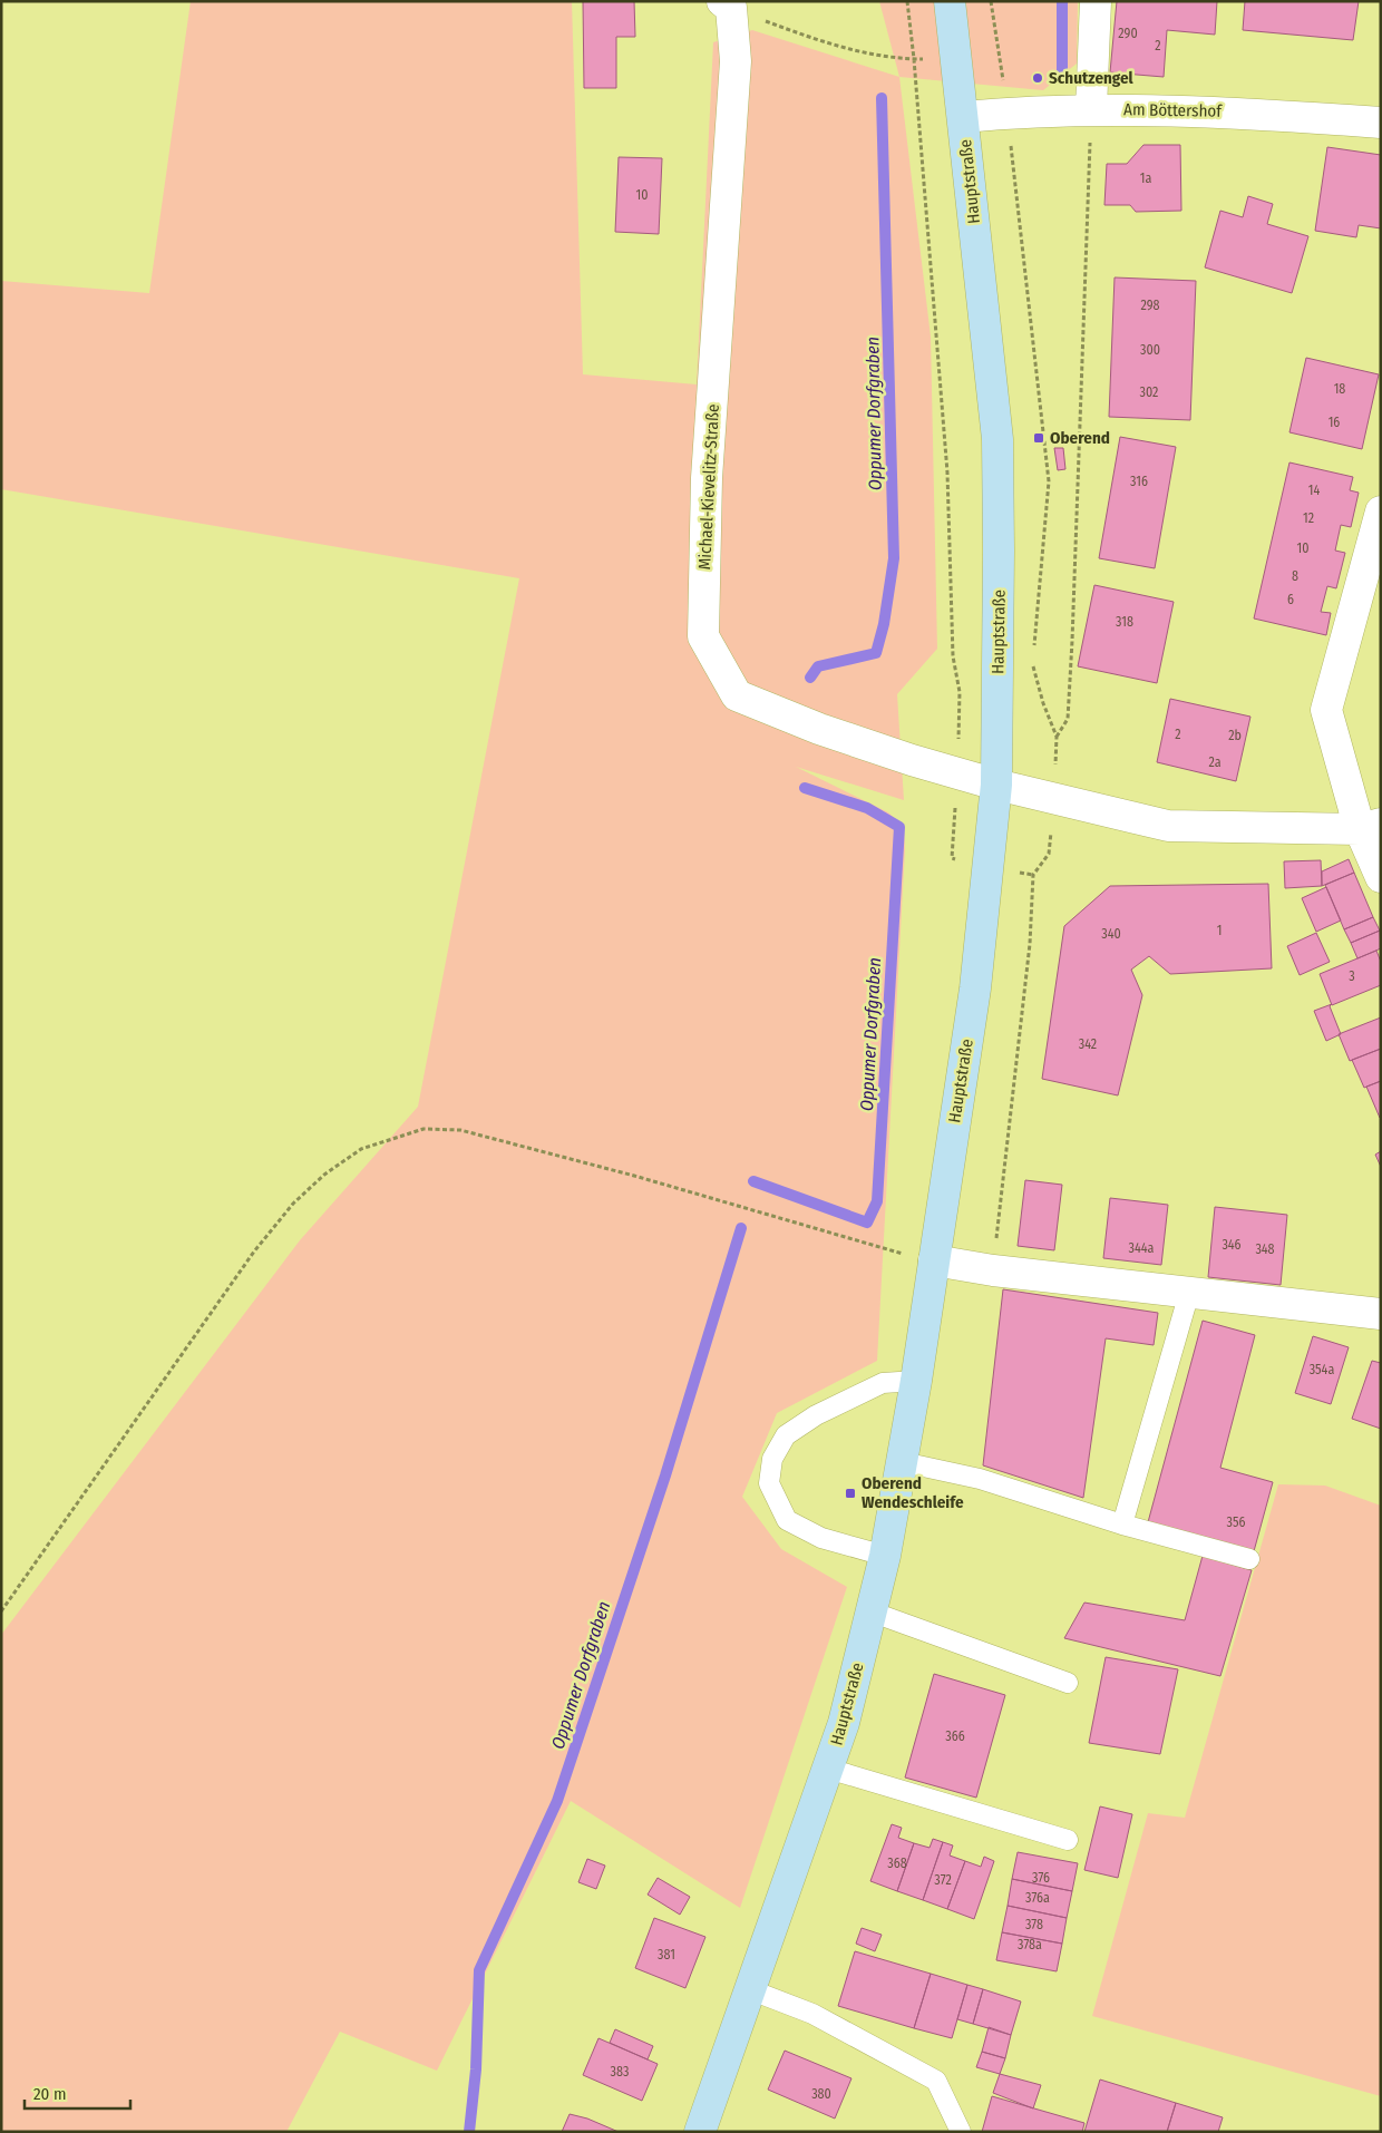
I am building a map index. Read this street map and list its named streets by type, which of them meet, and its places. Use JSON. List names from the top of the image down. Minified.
{"streets":{"main road":["Hauptstraße"],"street":["Am Böttershof","Michael-Kievelitz-Straße"]},"crossings":[["Am Böttershof","Hauptstraße"],["Hauptstraße","Michael-Kievelitz-Straße"]],"water":["Oppumer Dorfgraben"],"places":{"other":["Schutzengel"],"transit":["Oberend","Oberend Wendeschleife"]},"house_numbers":["290","2","1a","10","298","300","18","302","16","316","14","12","10","8","6","318","2","2b","2a","1","340","3","342","346","344a","348","354a","356","366","368","376","372","376a","378","378a","381","383","380"],"scale_bar":"20 m"}
